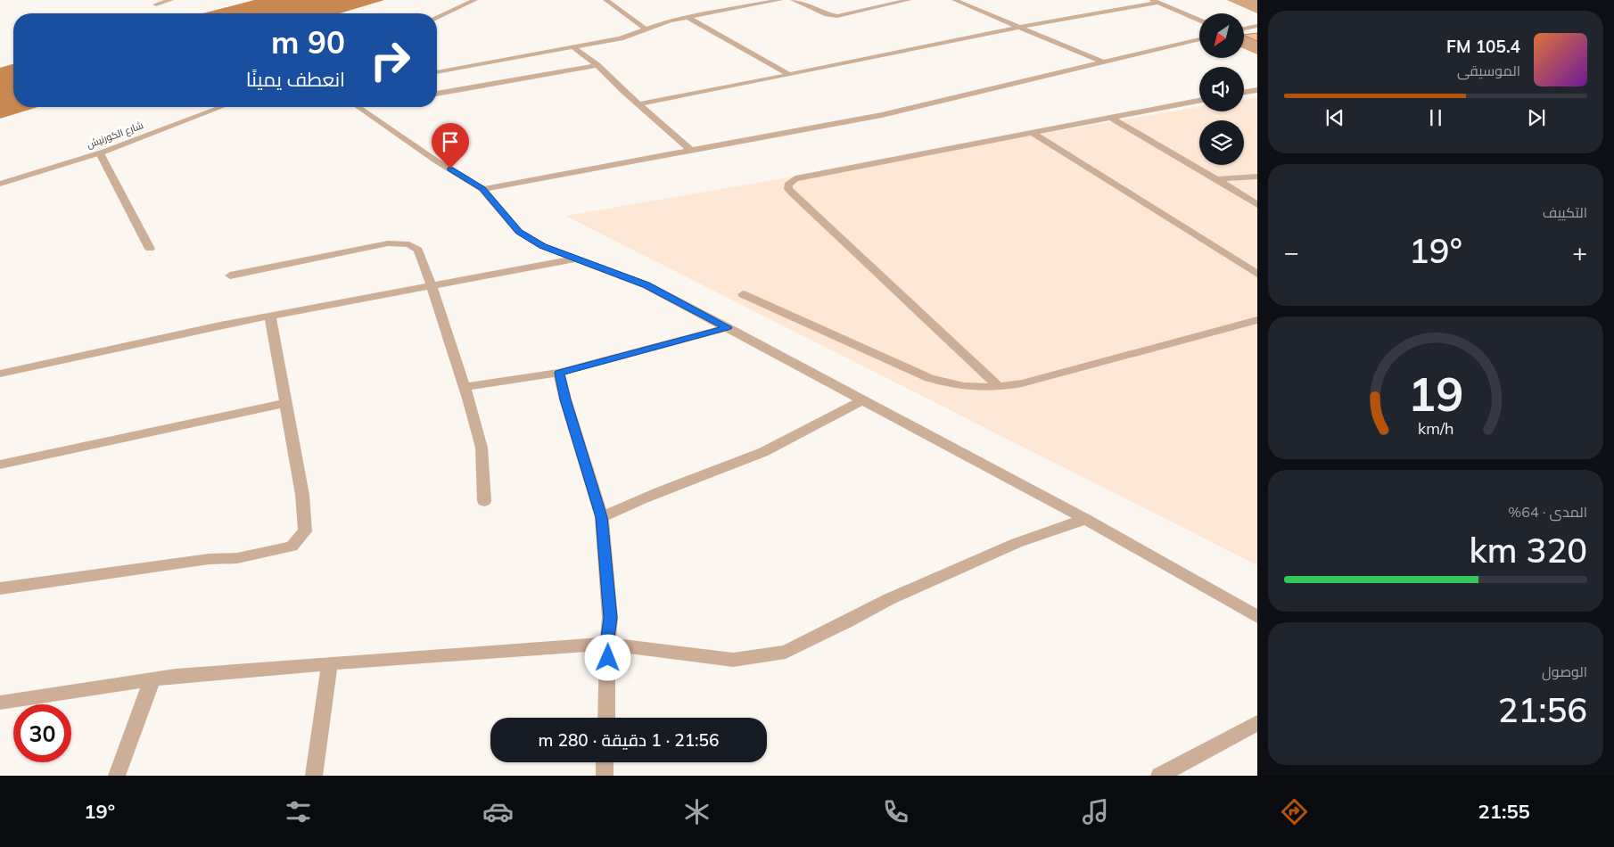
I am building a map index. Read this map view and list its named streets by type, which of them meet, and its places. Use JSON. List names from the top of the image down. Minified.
{"streets":{"street":["شارع الكورنيش"]},"north":"bottom left","page":{"turn":["90 m","انعطف يمينًا"],"song":["105.4 FM","الموسيقى"],"tile":["التكييف",["المدى · 64%","320 km"],["الوصول","21:56"]],"heat":["−","19°","+"],"limit":"30","trip":"21:56 · 1 دقيقة · 280 m","tabs":["21:55","19°"],"gauge":["19","km/h"]}}
